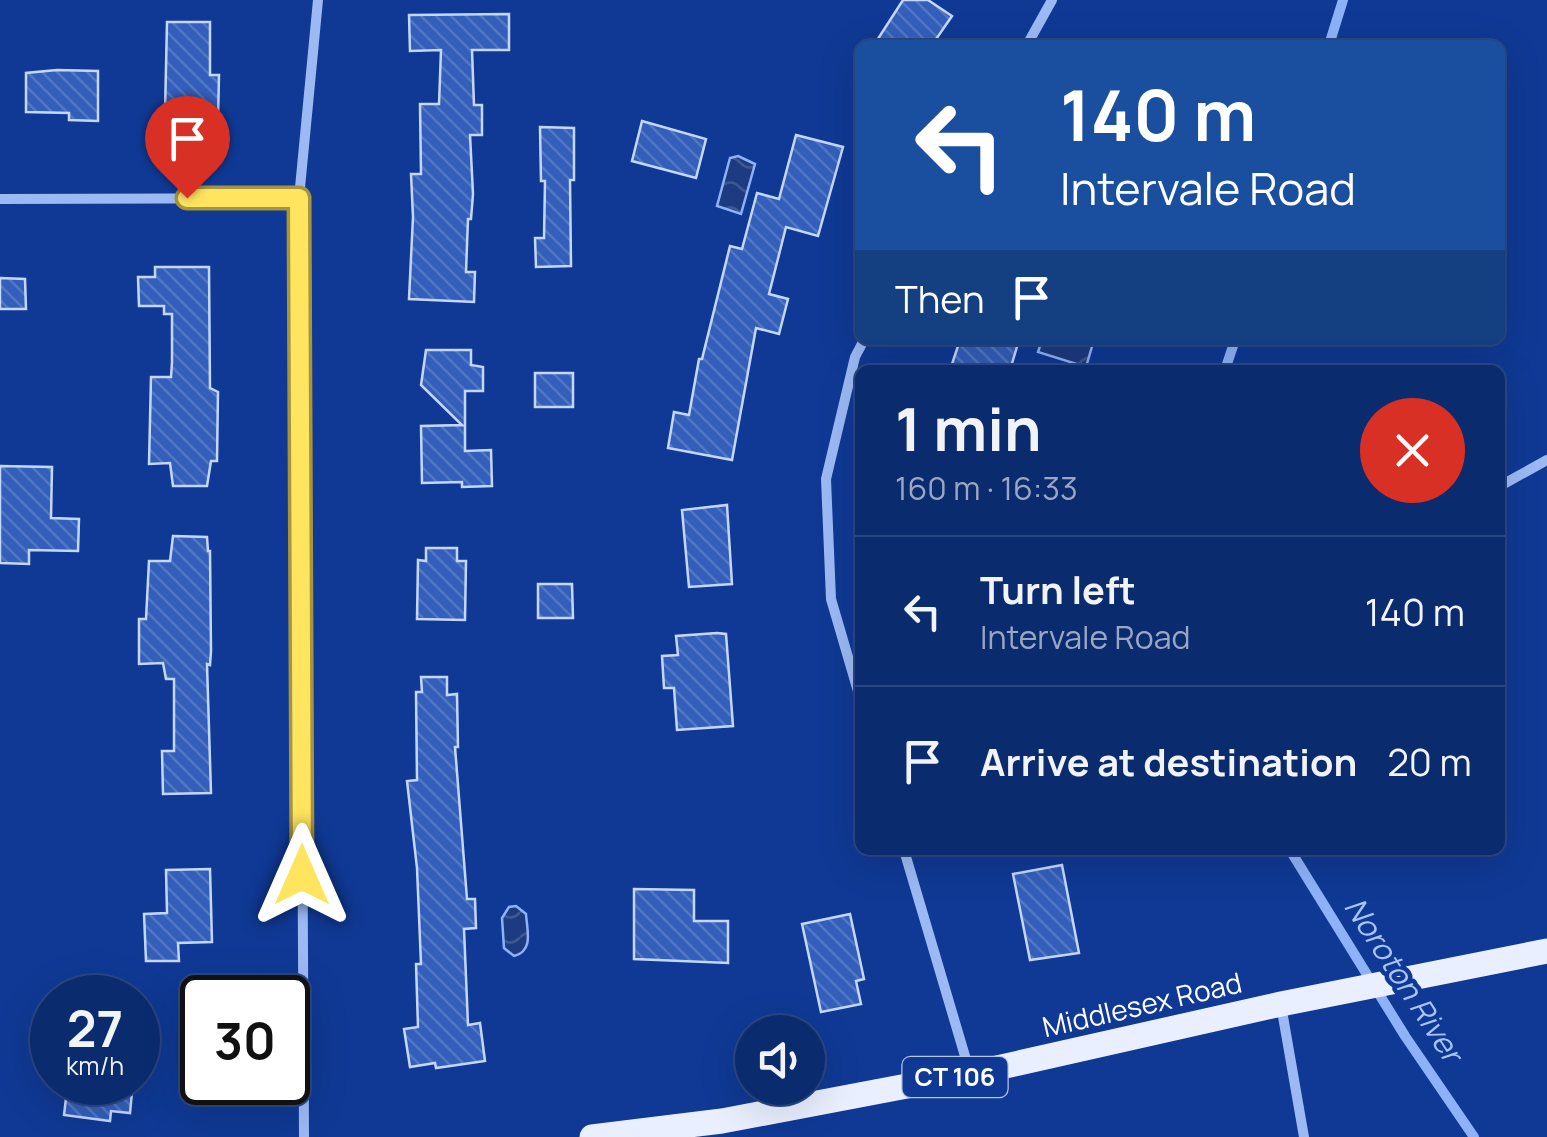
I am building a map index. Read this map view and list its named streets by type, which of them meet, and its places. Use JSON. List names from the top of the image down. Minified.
{"streets":{"main road":["Middlesex Road","CT 106"]},"water":["Noroton River"],"page":{"turn":["140 m","Intervale Road"],"then":"Then","heading":["1 min","160 m · 16:33"],"list":[{"name":"Turn left","note":"Intervale Road","value":"140 m"},{"name":"Arrive at destination","value":"20 m"}],"speed":"27 km/h","limit":"30"}}
